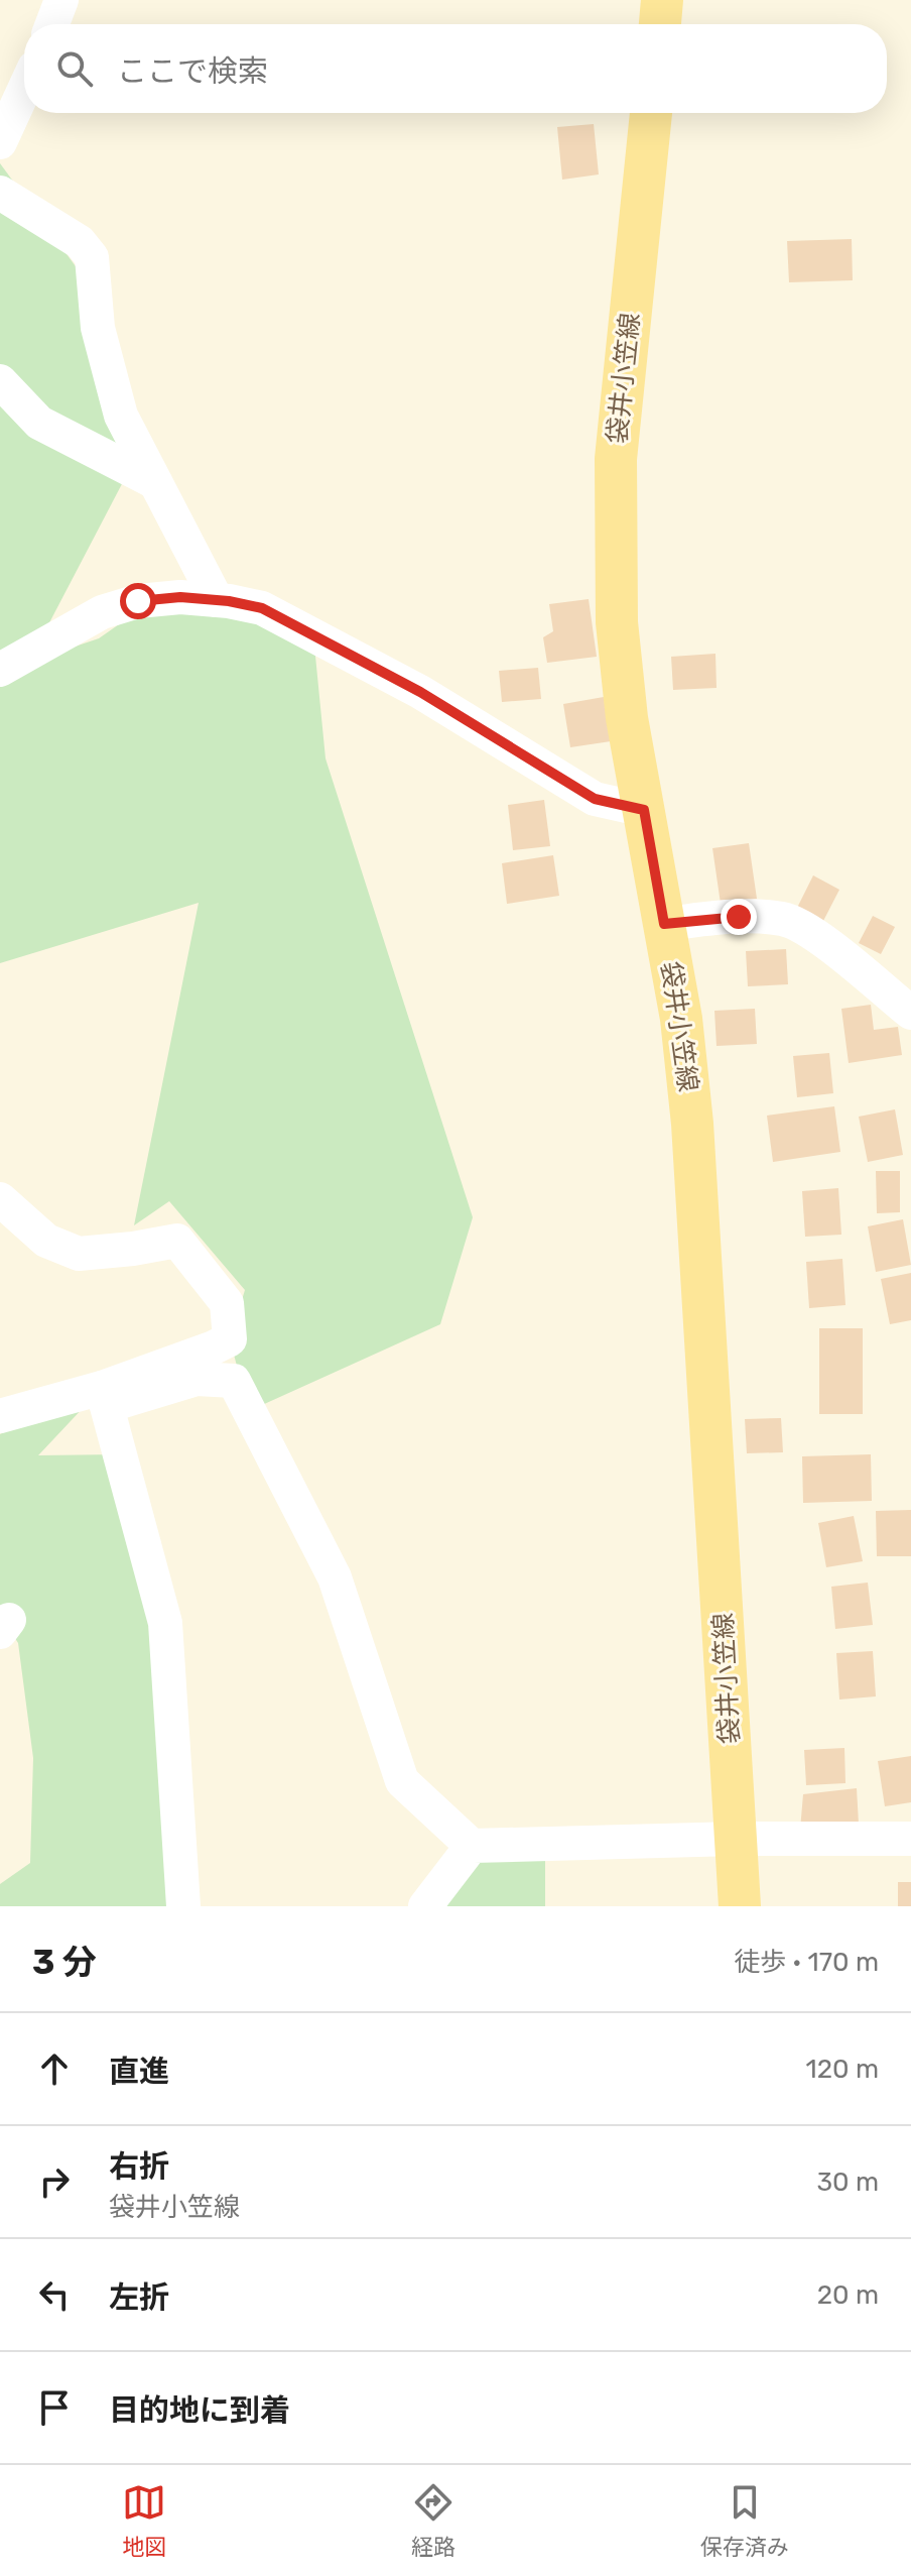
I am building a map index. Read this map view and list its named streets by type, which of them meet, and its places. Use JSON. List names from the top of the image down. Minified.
{"streets":{"main road":["袋井小笠線"]},"page":{"search":"ここで検索","heading":["3 分","徒歩 · 170 m"],"list":[["直進","120 m"],["右折","袋井小笠線","30 m"],["左折","20 m"],"目的地に到着"],"nav":["地図","経路","保存済み"]}}
